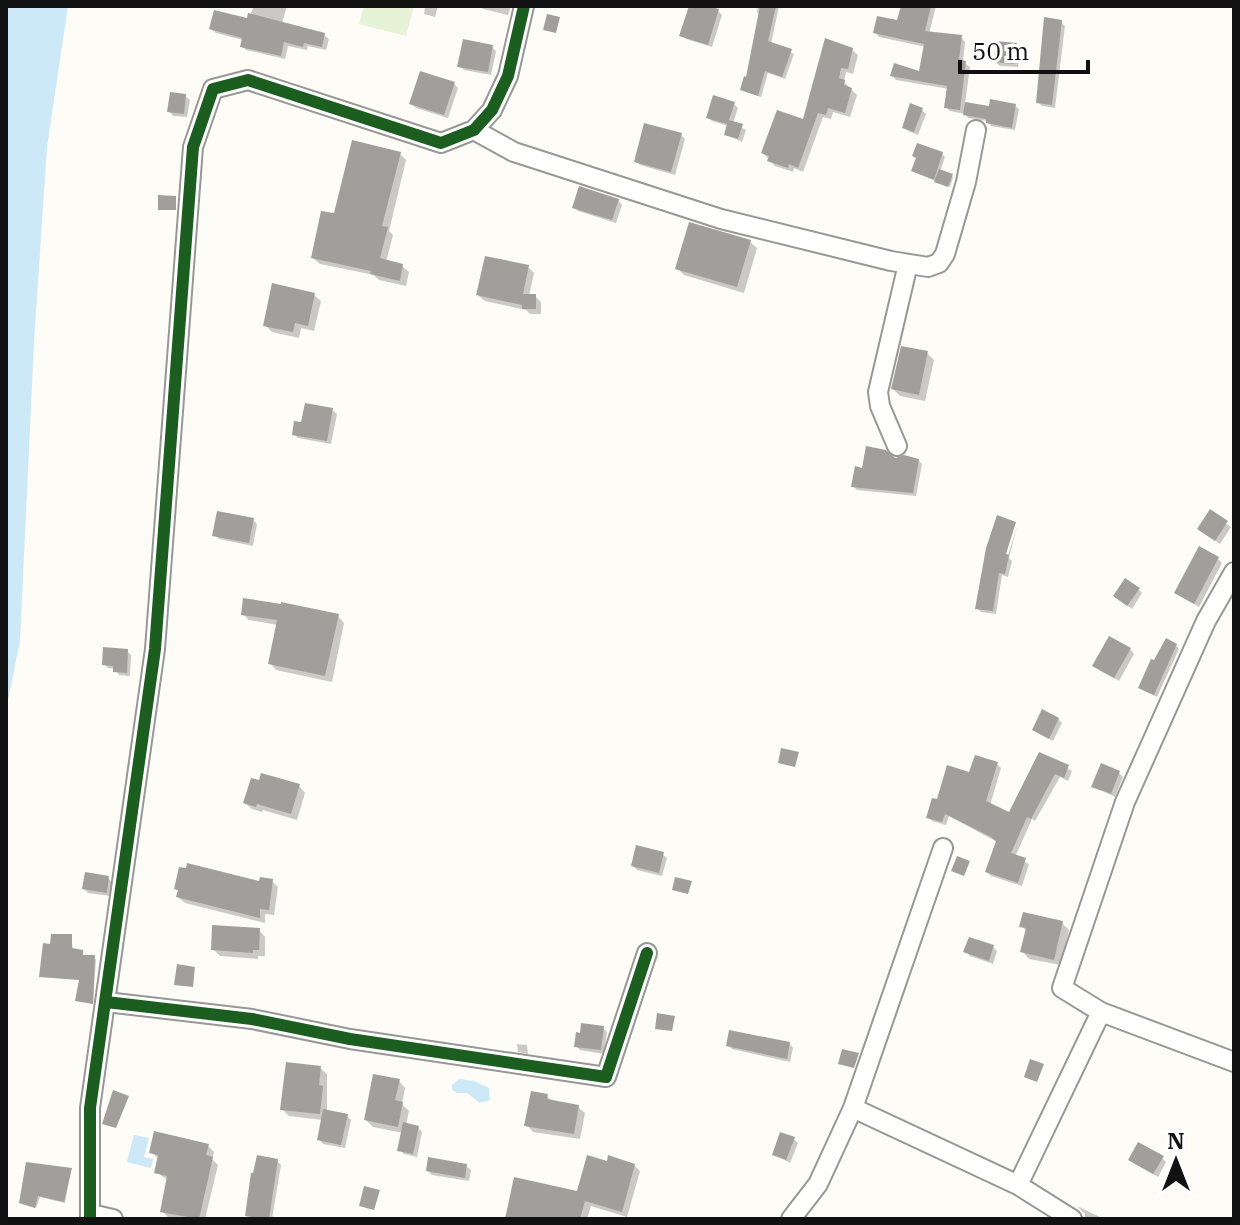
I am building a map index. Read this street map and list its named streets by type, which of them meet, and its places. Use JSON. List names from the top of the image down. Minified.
{"scale_bar":"50 m","north":"top"}
